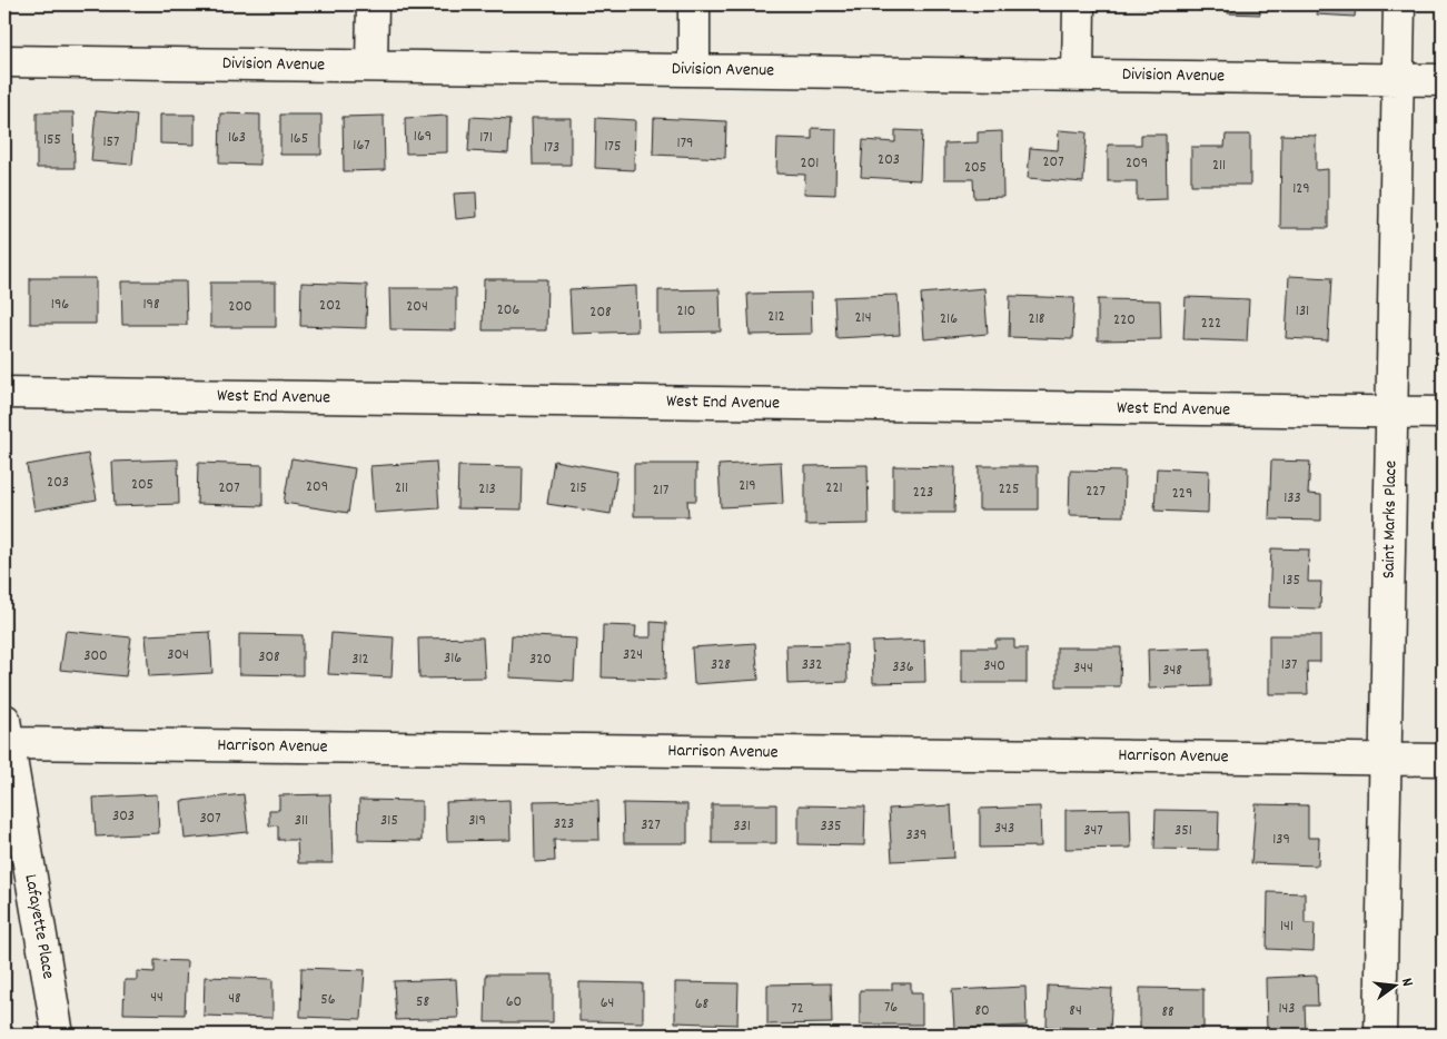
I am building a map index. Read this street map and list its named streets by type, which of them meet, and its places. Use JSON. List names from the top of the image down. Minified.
{"streets":{"street":["Division Avenue","West End Avenue","Saint Marks Place","Harrison Avenue","Lafayette Place"]},"crossings":[["Division Avenue","Saint Marks Place"],["West End Avenue","Saint Marks Place"],["Saint Marks Place","Harrison Avenue"],["Harrison Avenue","Lafayette Place"]],"house_numbers":["169","163","171","165","155","157","179","167","175","173","203","207","201","209","211","205","129","196","198","202","200","204","206","210","131","208","212","214","216","218","220","222","203","205","219","209","207","211","215","221","213","225","217","227","223","229","133","135","304","324","300","308","316","312","320","328","332","137","340","336","344","348","303","307","311","315","319","323","327","331","335","343","347","351","339","139","141","44","48","56","58","60","64","68","76","72","143","80","84","88"],"north":"right"}
